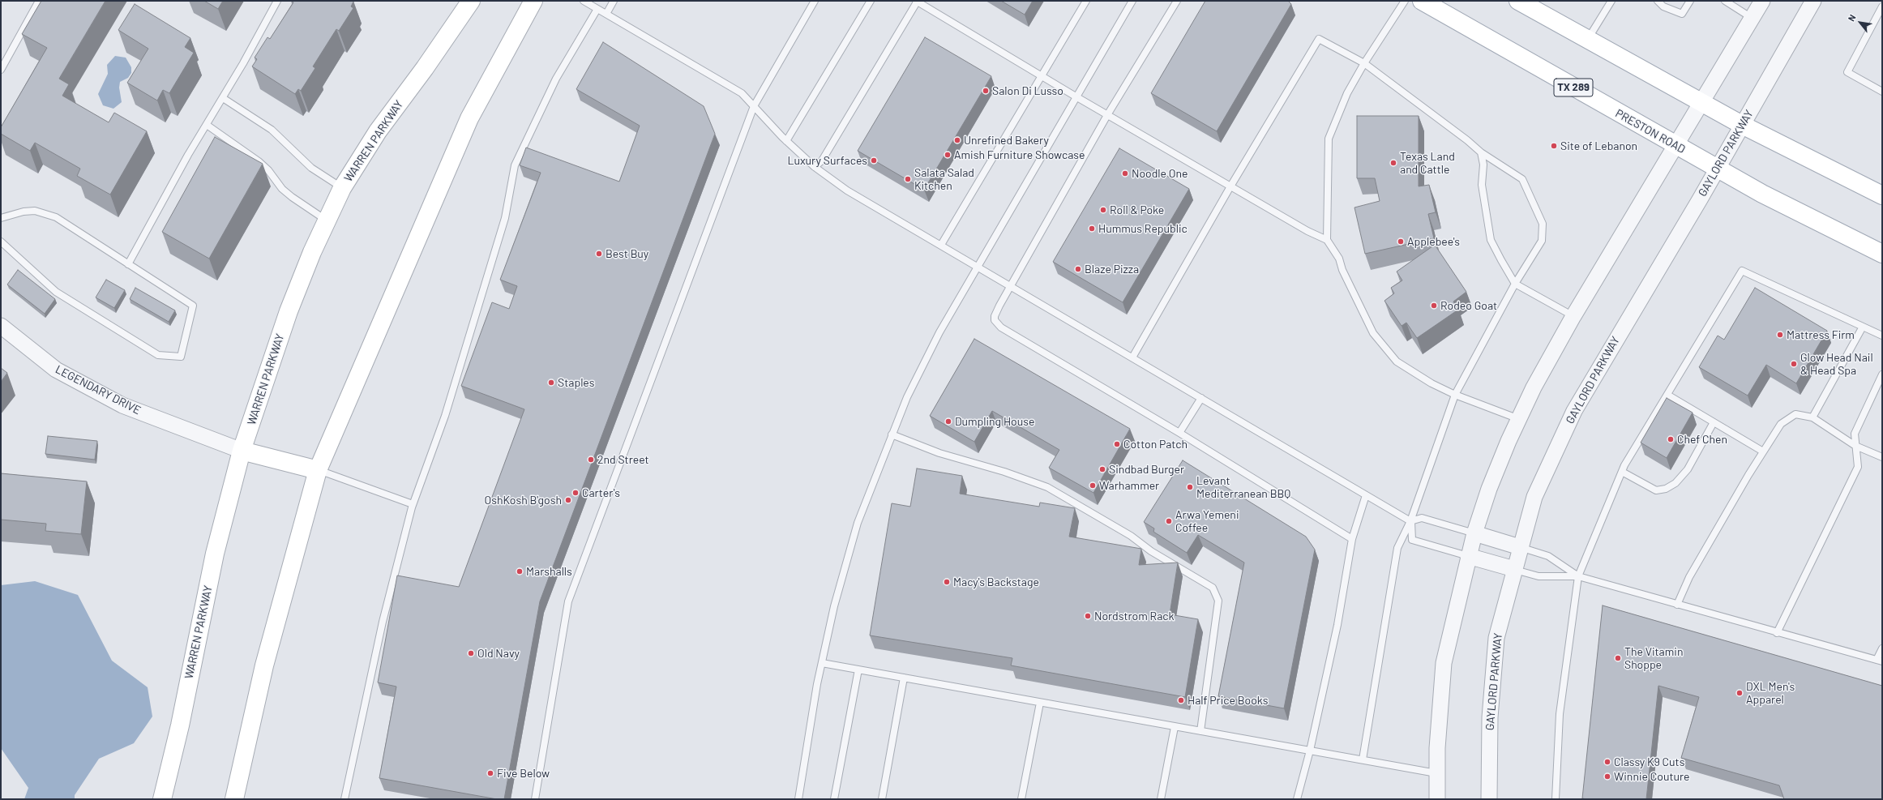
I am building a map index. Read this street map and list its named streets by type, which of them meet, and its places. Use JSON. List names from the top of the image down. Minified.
{"streets":{"main road":["TX 289","PRESTON ROAD","WARREN PARKWAY"],"street":["GAYLORD PARKWAY","LEGENDARY DRIVE"]},"crossings":[["PRESTON ROAD","GAYLORD PARKWAY"],["WARREN PARKWAY","LEGENDARY DRIVE"]],"places":["Salon Di Lusso","Unrefined Bakery","Site of Lebanon","Amish Furniture Showcase","Luxury Surfaces","Texas Land and Cattle","Noodle One","Salata Salad Kitchen","Roll & Poke","Hummus Republic","Applebee's","Best Buy","Blaze Pizza","Rodeo Goat","Mattress Firm","Glow Head Nail & Head Spa","Staples","Dumpling House","Chef Chen","Cotton Patch","2nd Street","Sindbad Burger","Warhammer","Levant Mediterranean BBQ","Carter's","OshKosh B'gosh","Arwa Yemeni Coffee","Marshalls","Macy's Backstage","Nordstrom Rack","Old Navy","The Vitamin Shoppe","DXL Men's Apparel","Half Price Books","Classy K9 Cuts","Five Below","Winnie Couture"],"north":"top left"}
